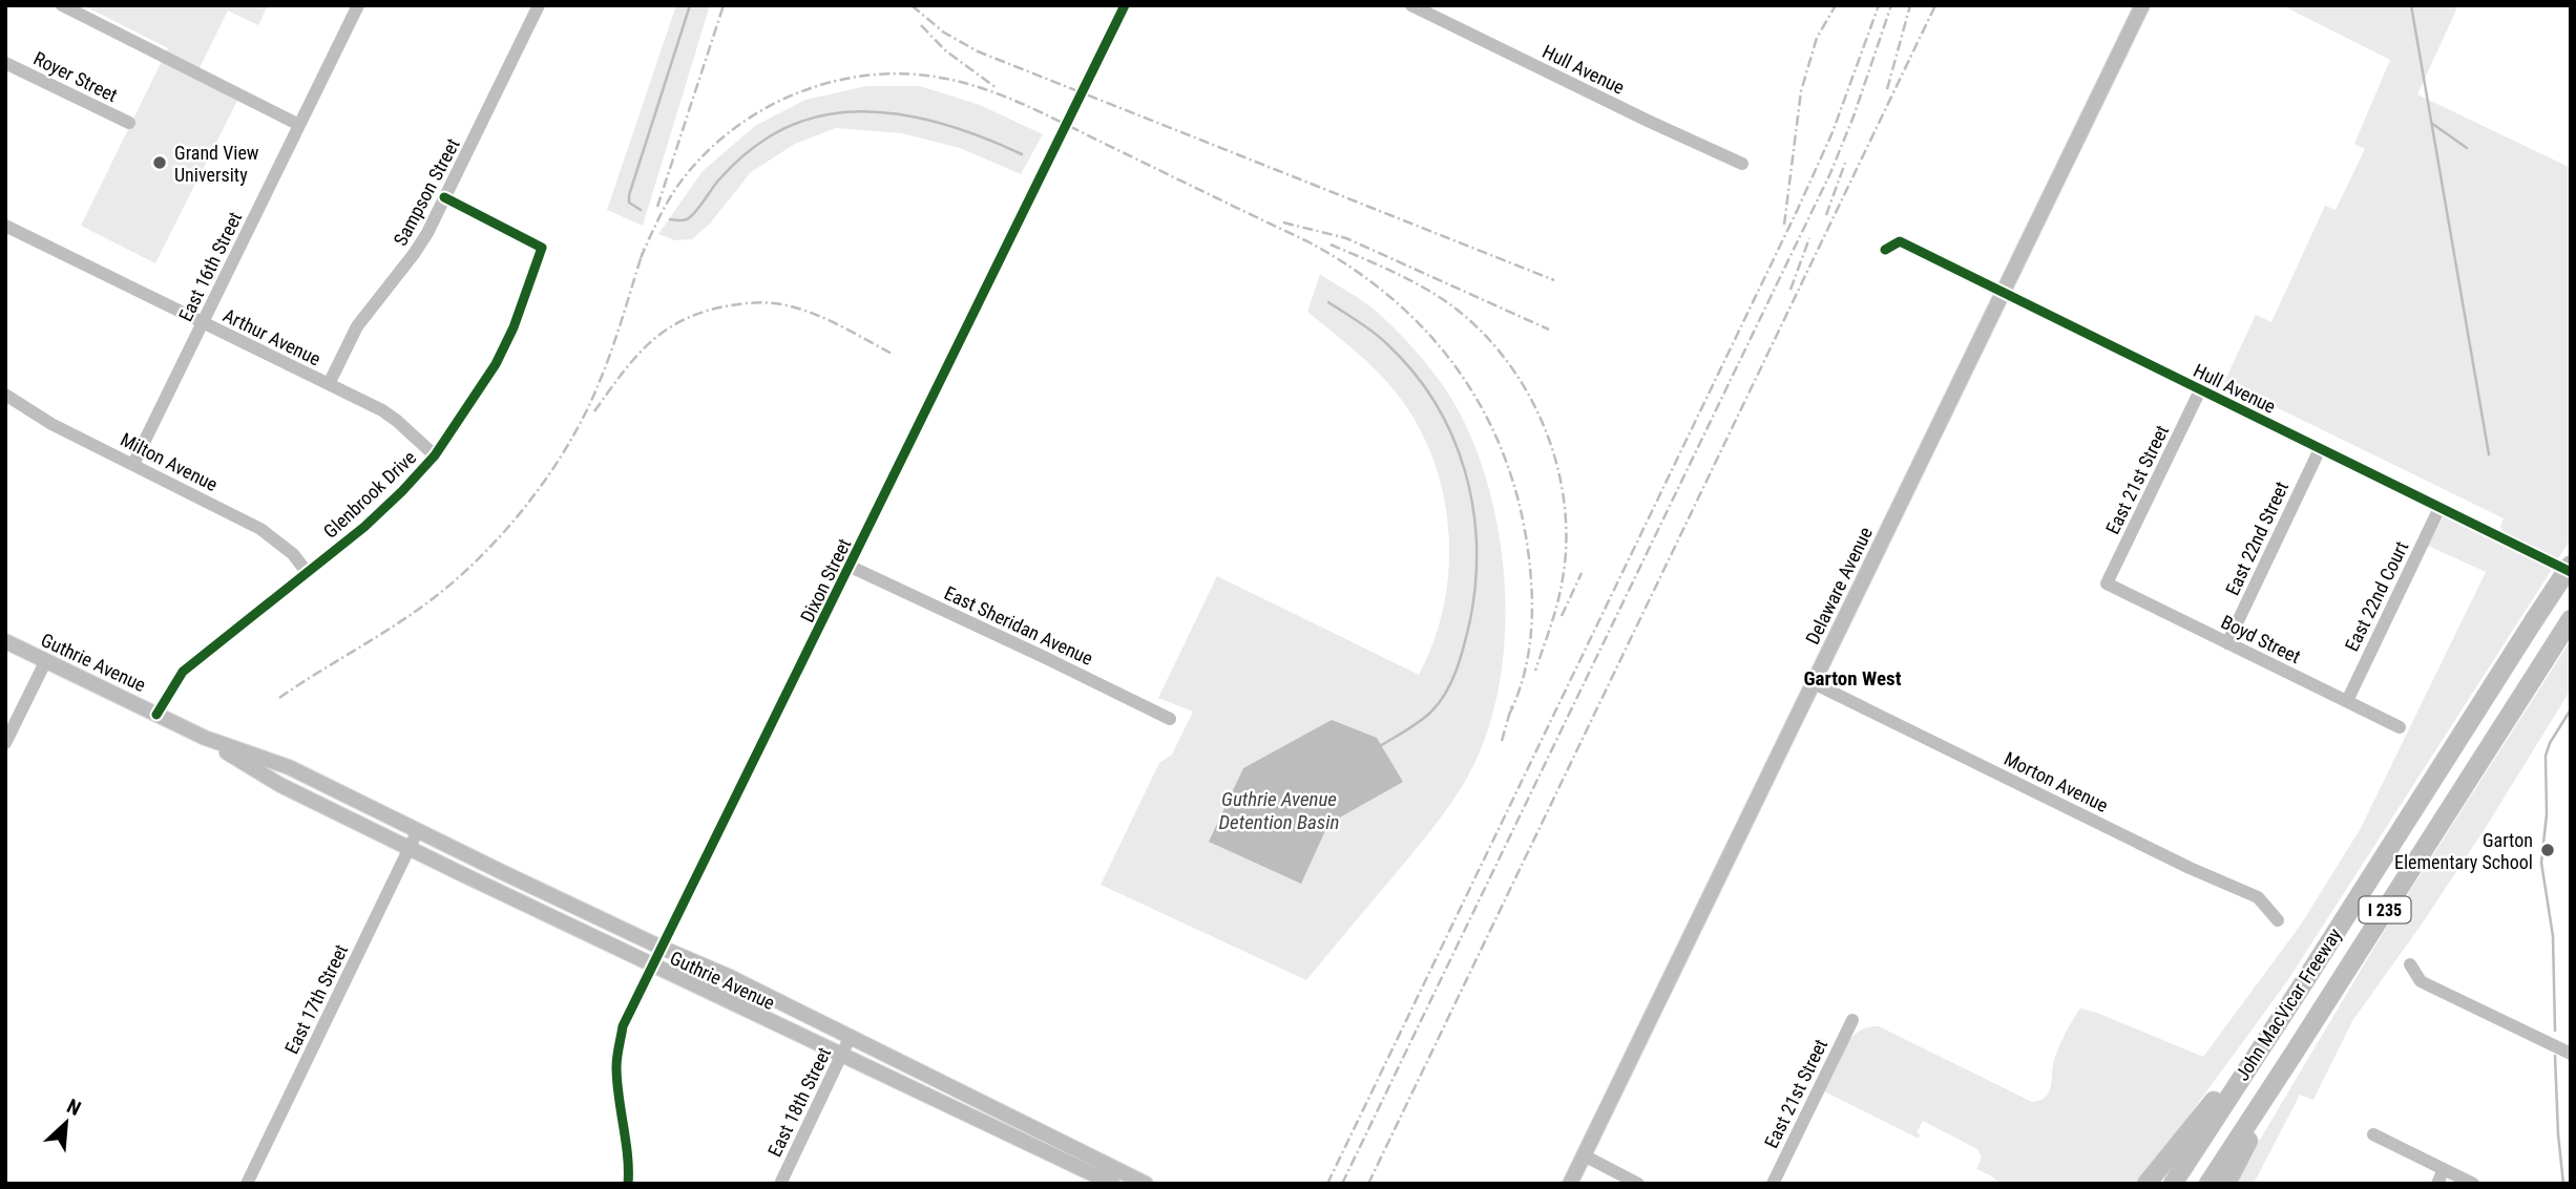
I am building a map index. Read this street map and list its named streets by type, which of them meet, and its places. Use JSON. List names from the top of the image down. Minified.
{"streets":{"highway":["I 235","John MacVicar Freeway"],"main road":["Delaware Avenue","Guthrie Avenue"],"street":["Hull Avenue","Royer Street","Sampson Street","East 16th Street","Arthur Avenue","Milton Avenue","East 21st Street","Glenbrook Drive","East 22nd Street","Dixon Street","East 22nd Court","East Sheridan Avenue","Boyd Street","Morton Avenue","East 17th Street","East 18th Street"]},"crossings":[["Hull Avenue","East 21st Street"],["Hull Avenue","East 22nd Street"],["Hull Avenue","Delaware Avenue"],["Hull Avenue","East 22nd Court"],["Sampson Street","Arthur Avenue"],["Sampson Street","Glenbrook Drive"],["East 16th Street","Arthur Avenue"],["East 16th Street","Milton Avenue"],["Arthur Avenue","Glenbrook Drive"],["Milton Avenue","Glenbrook Drive"],["East 21st Street","Boyd Street"],["Glenbrook Drive","Guthrie Avenue"],["East 22nd Street","Boyd Street"],["Dixon Street","East Sheridan Avenue"],["Dixon Street","Guthrie Avenue"],["Delaware Avenue","Morton Avenue"],["East 22nd Court","Boyd Street"],["Guthrie Avenue","East 17th Street"],["Guthrie Avenue","East 18th Street"]],"districts":["Garton West"],"water":["Guthrie Avenue Detention Basin"],"places":["Grand View University","Garton Elementary School"],"north":"top right"}
